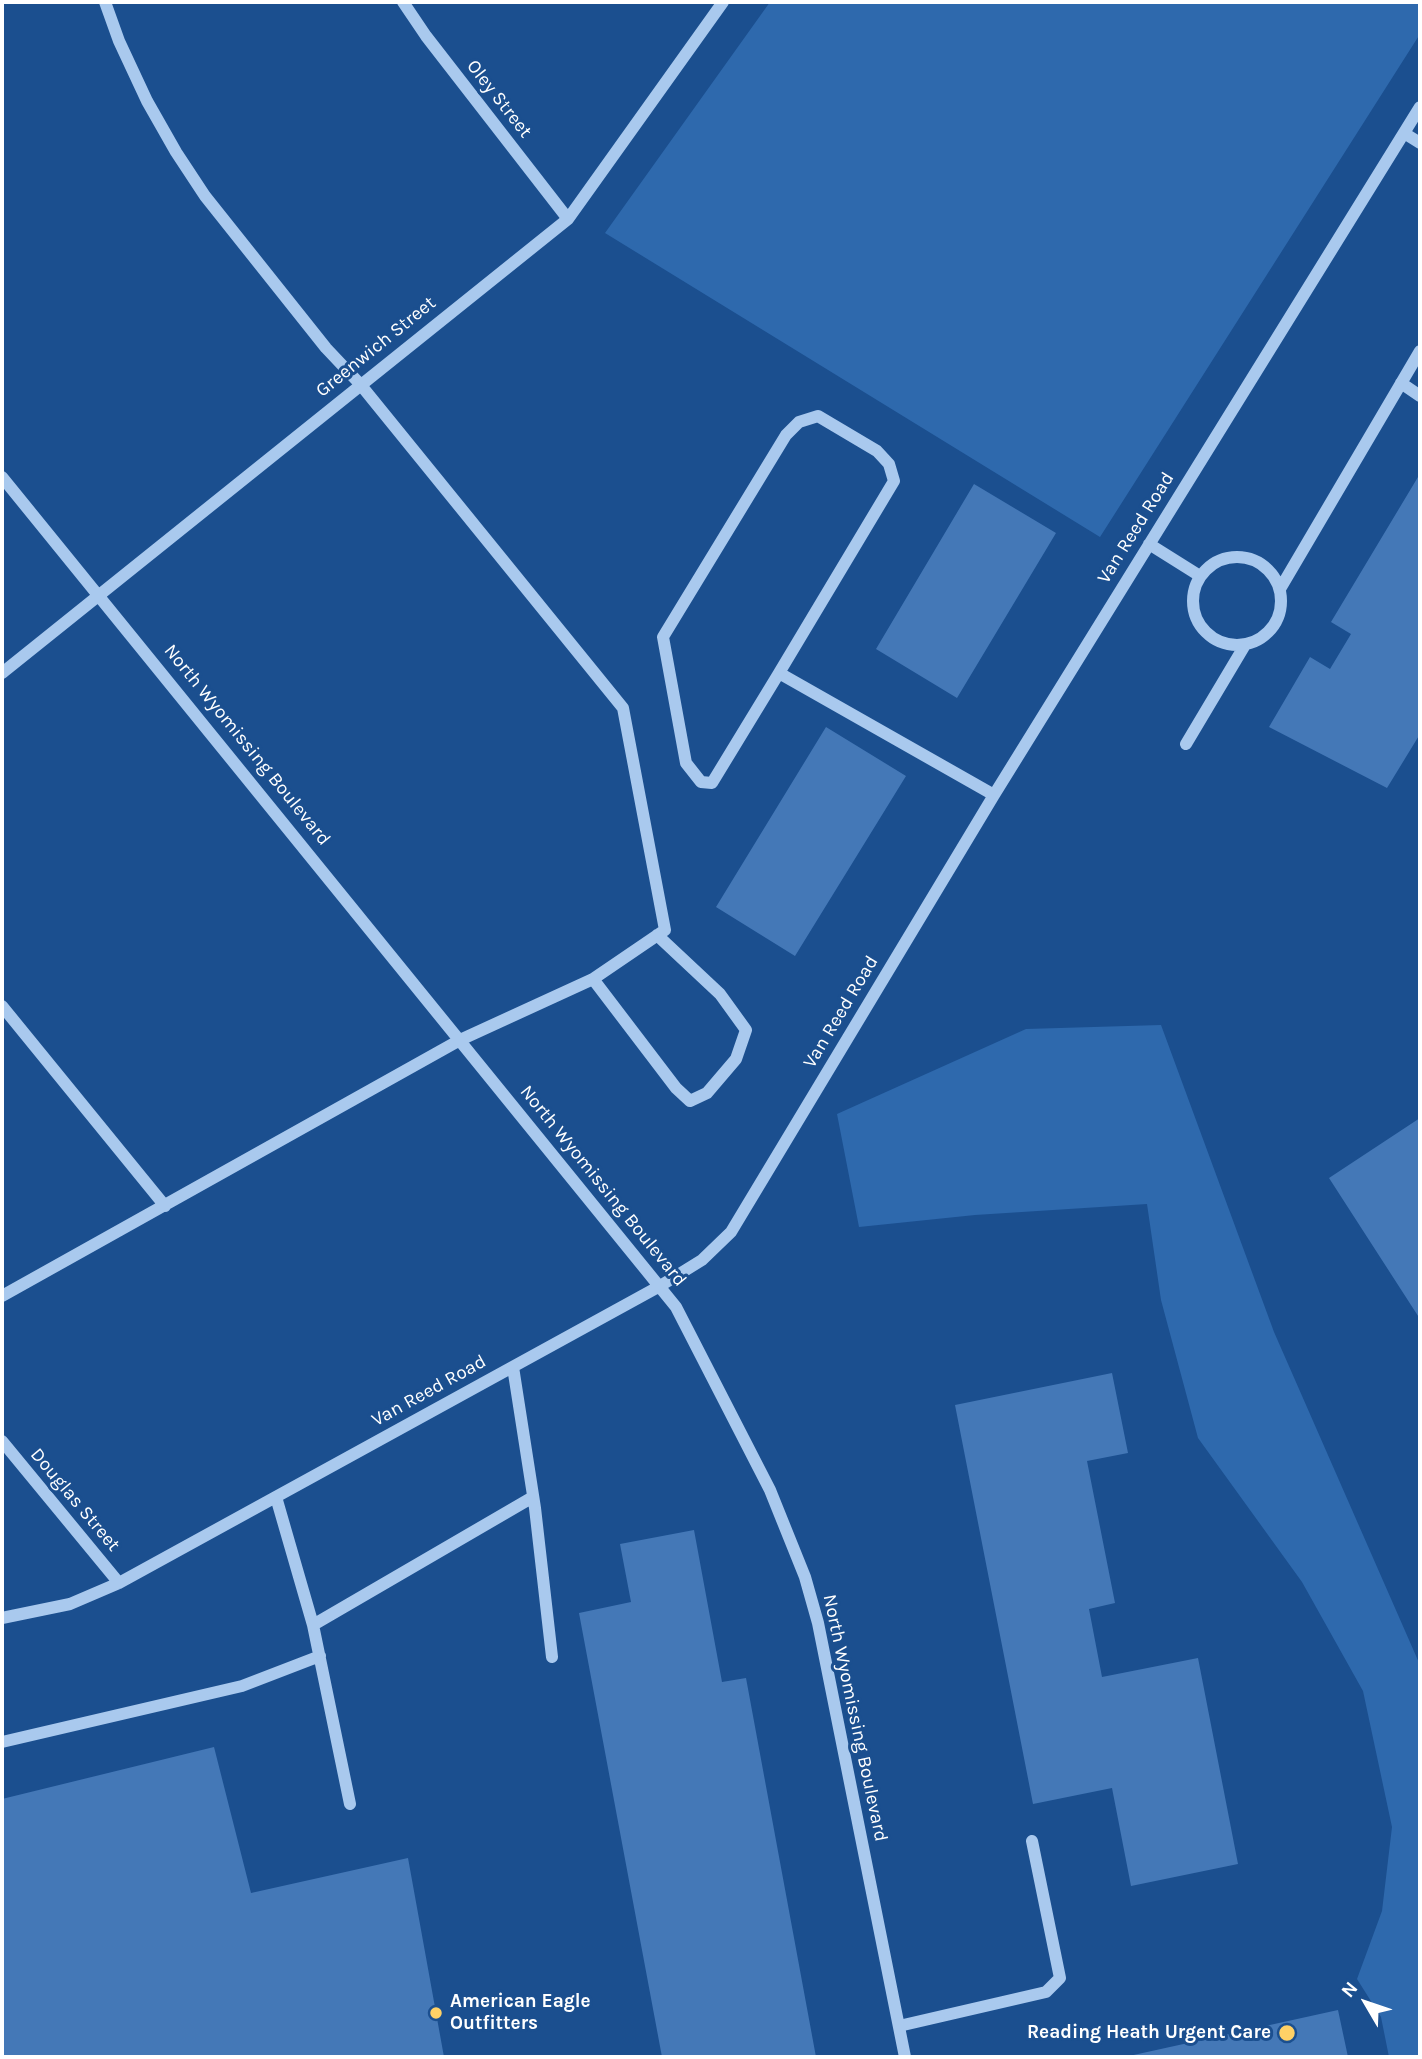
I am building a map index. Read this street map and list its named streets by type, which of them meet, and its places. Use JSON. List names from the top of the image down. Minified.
{"streets":{"street":["Oley Street","Greenwich Street","Van Reed Road","North Wyomissing Boulevard","Douglas Street"]},"crossings":[["Oley Street","Greenwich Street"],["Greenwich Street","North Wyomissing Boulevard"],["Van Reed Road","North Wyomissing Boulevard"],["Van Reed Road","Douglas Street"]],"places":["American Eagle Outfitters","Reading Heath Urgent Care"],"north":"top left"}
